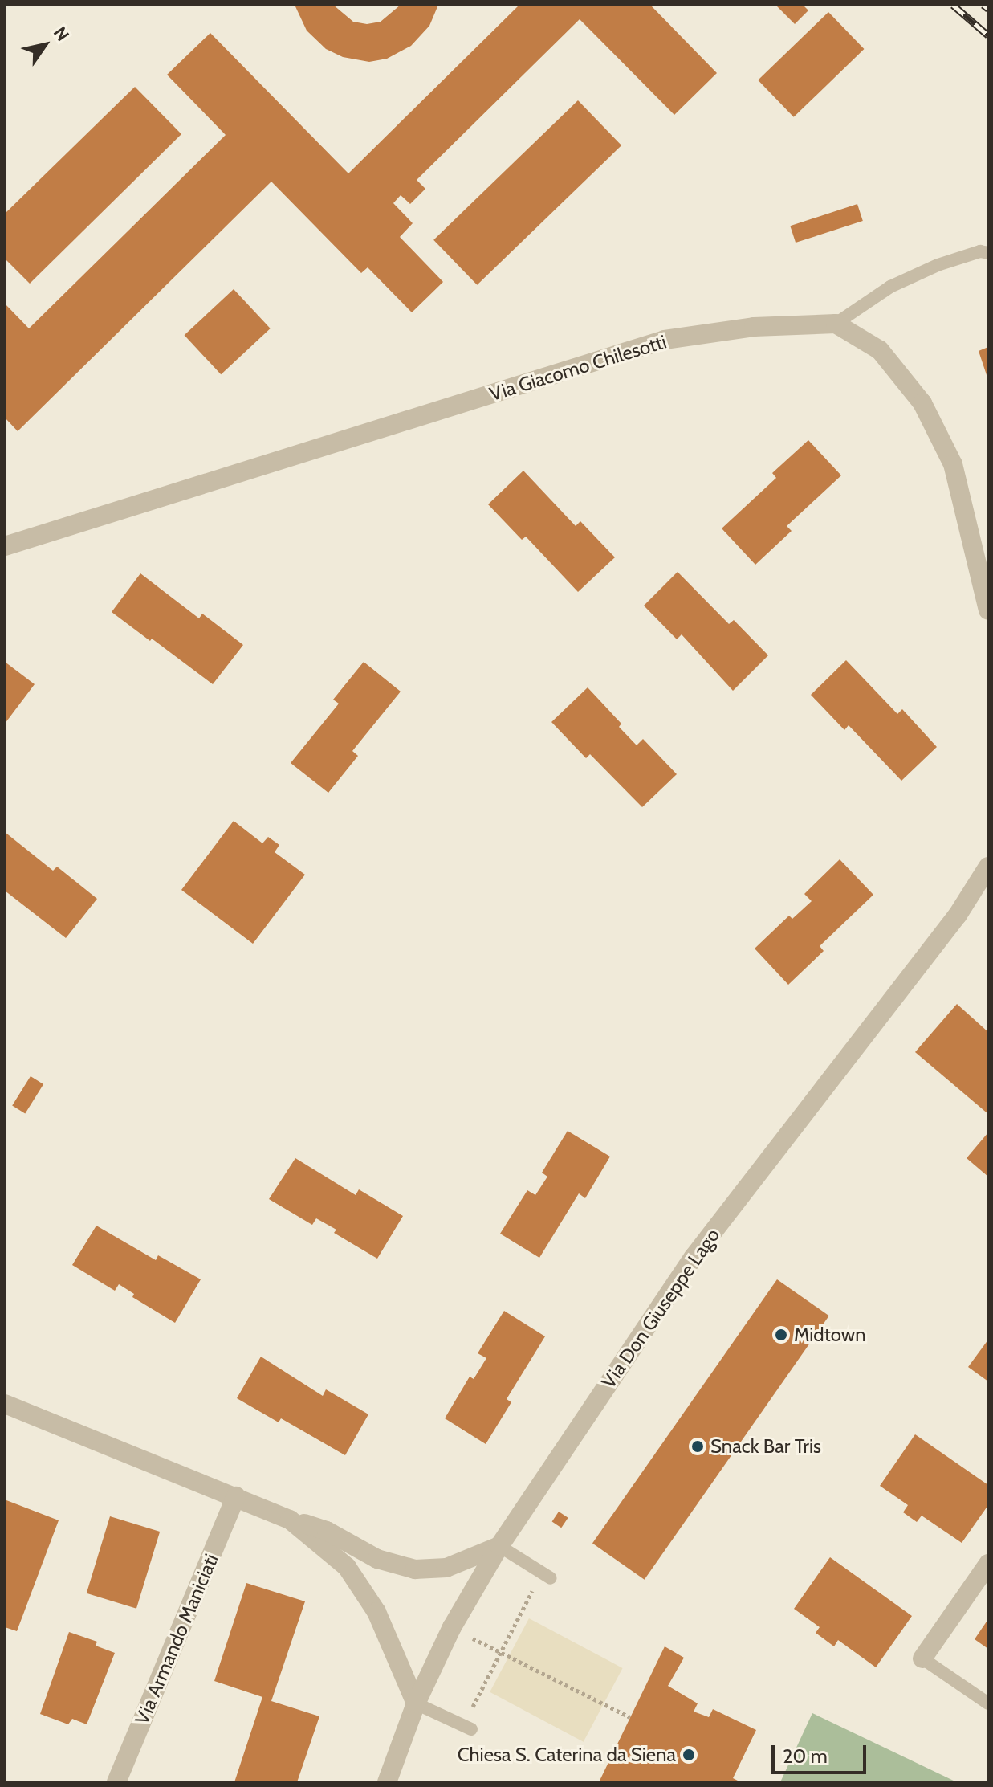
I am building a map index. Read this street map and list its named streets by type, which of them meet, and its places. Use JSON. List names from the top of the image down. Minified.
{"streets":{"street":["Via Giacomo Chilesotti","Via Don Giuseppe Lago","Via Armando Maniciati"]},"places":["Midtown","Snack Bar Tris","Chiesa S. Caterina da Siena"],"scale_bar":"20 m","north":"top right"}
